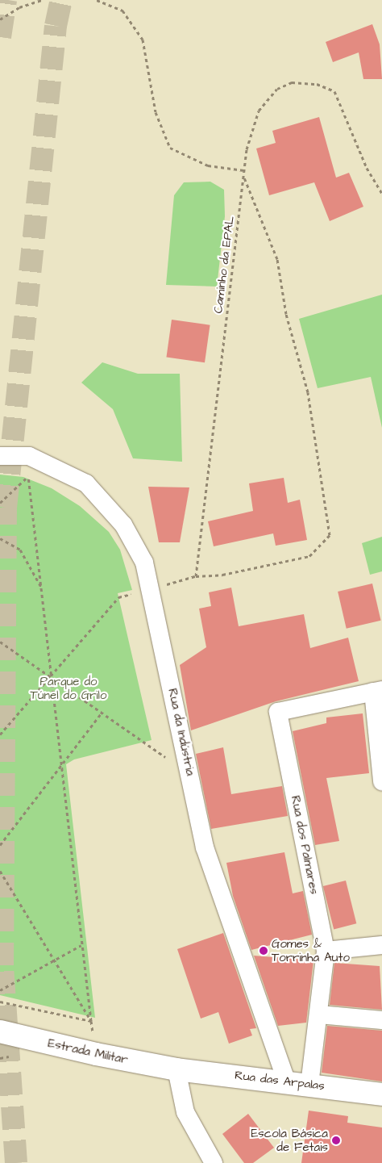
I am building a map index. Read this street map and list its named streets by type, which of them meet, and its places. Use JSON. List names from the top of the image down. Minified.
{"streets":{"street":["Rua da Indústria","Rua dos Palmares","Estrada Militar","Rua das Arpalas"],"path":["Caminho da EPAL"]},"crossings":[["Rua da Indústria","Rua das Arpalas"],["Rua dos Palmares","Rua das Arpalas"],["Estrada Militar","Rua das Arpalas"]],"parks":["Parque do Túnel do Grilo"],"places":["Gomes & Torrinha Auto","Escola Básica de Fetais"]}
